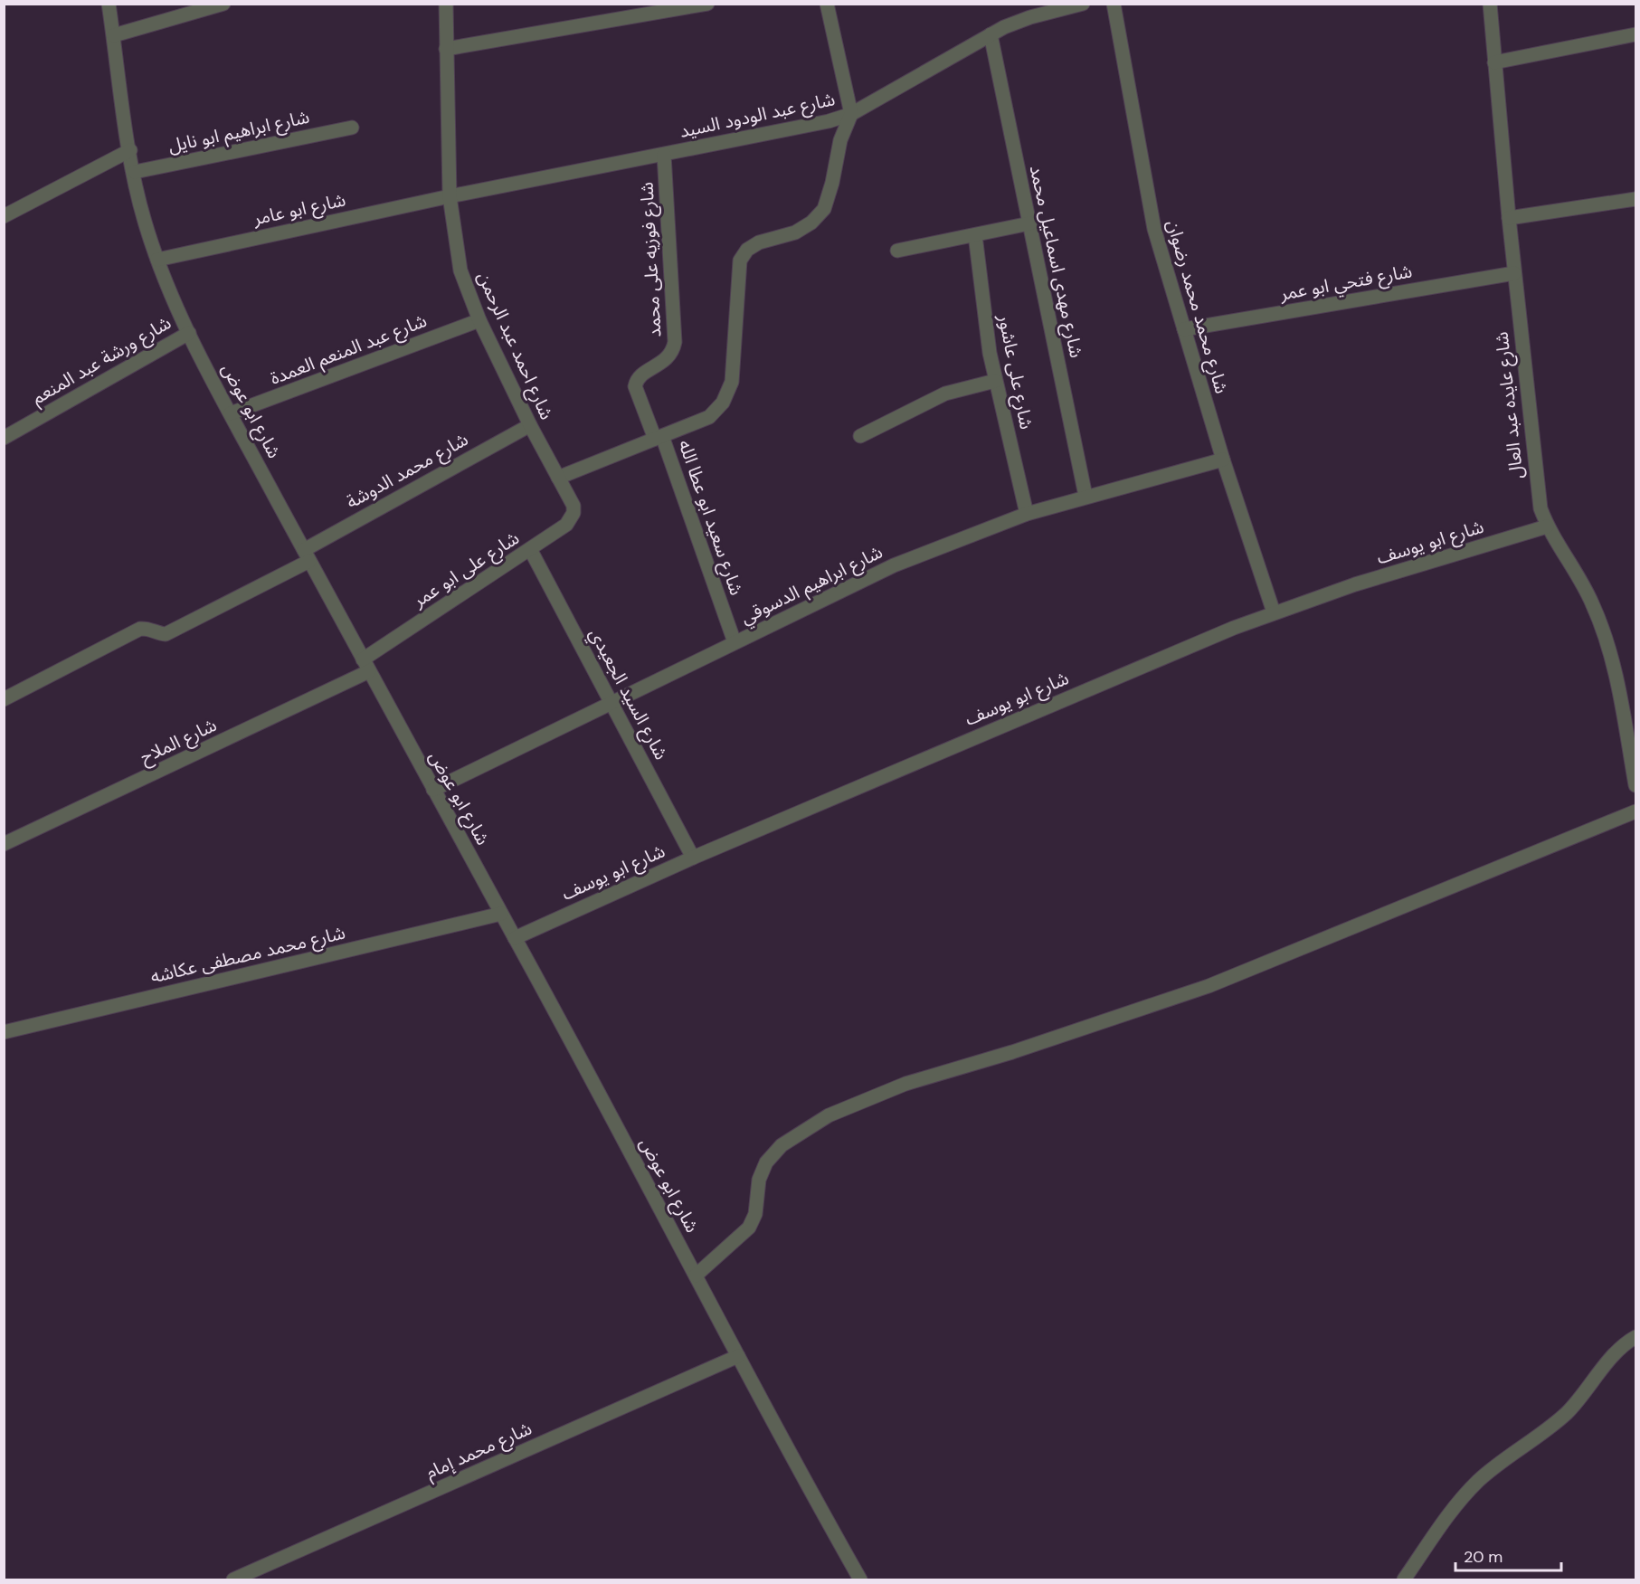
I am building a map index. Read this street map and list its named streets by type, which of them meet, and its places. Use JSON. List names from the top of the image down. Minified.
{"streets":{"street":["شارع عبد الودود السيد","شارع ابراهيم ابو نايل","شارع ابو عامر","شارع فوزيه على محمد","شارع مهدى اسماعيل محمد","شارع فتحي ابو عمر","شارع محمد محمد رضوان","شارع احمد عبد الرحمن","شارع عبد المنعم العمدة","شارع ورشة عبد المنعم","شارع على عاشور","شارع عايده عبد العال","شارع ابو عوض","شارع محمد الدوشة","شارع سعيد ابو عطا الله","شارع ابو يوسف","شارع على ابو عمر","شارع ابراهيم الدسوقي","شارع السيد الجعيدي","شارع الملاح","شارع محمد مصطفى عكاشه","شارع محمد إمام"]},"crossings":[["شارع عبد الودود السيد","شارع ابو عامر"],["شارع عبد الودود السيد","شارع فوزيه على محمد"],["شارع عبد الودود السيد","شارع مهدى اسماعيل محمد"],["شارع عبد الودود السيد","شارع احمد عبد الرحمن"],["شارع ابراهيم ابو نايل","شارع ابو عوض"],["شارع ابو عامر","شارع احمد عبد الرحمن"],["شارع ابو عامر","شارع ابو عوض"],["شارع فوزيه على محمد","شارع سعيد ابو عطا الله"],["شارع مهدى اسماعيل محمد","شارع ابراهيم الدسوقي"],["شارع فتحي ابو عمر","شارع محمد محمد رضوان"],["شارع فتحي ابو عمر","شارع عايده عبد العال"],["شارع محمد محمد رضوان","شارع ابو يوسف"],["شارع محمد محمد رضوان","شارع ابراهيم الدسوقي"],["شارع احمد عبد الرحمن","شارع عبد المنعم العمدة"],["شارع احمد عبد الرحمن","شارع محمد الدوشة"],["شارع احمد عبد الرحمن","شارع على ابو عمر"],["شارع عبد المنعم العمدة","شارع ابو عوض"],["شارع ورشة عبد المنعم","شارع ابو عوض"],["شارع على عاشور","شارع ابراهيم الدسوقي"],["شارع عايده عبد العال","شارع ابو يوسف"],["شارع ابو عوض","شارع محمد الدوشة"],["شارع ابو عوض","شارع ابو يوسف"],["شارع ابو عوض","شارع على ابو عمر"],["شارع ابو عوض","شارع ابراهيم الدسوقي"],["شارع ابو عوض","شارع الملاح"],["شارع ابو عوض","شارع محمد مصطفى عكاشه"],["شارع ابو عوض","شارع محمد إمام"],["شارع سعيد ابو عطا الله","شارع ابراهيم الدسوقي"],["شارع ابو يوسف","شارع السيد الجعيدي"],["شارع على ابو عمر","شارع السيد الجعيدي"],["شارع على ابو عمر","شارع الملاح"],["شارع ابراهيم الدسوقي","شارع السيد الجعيدي"]],"scale_bar":"20 m"}
